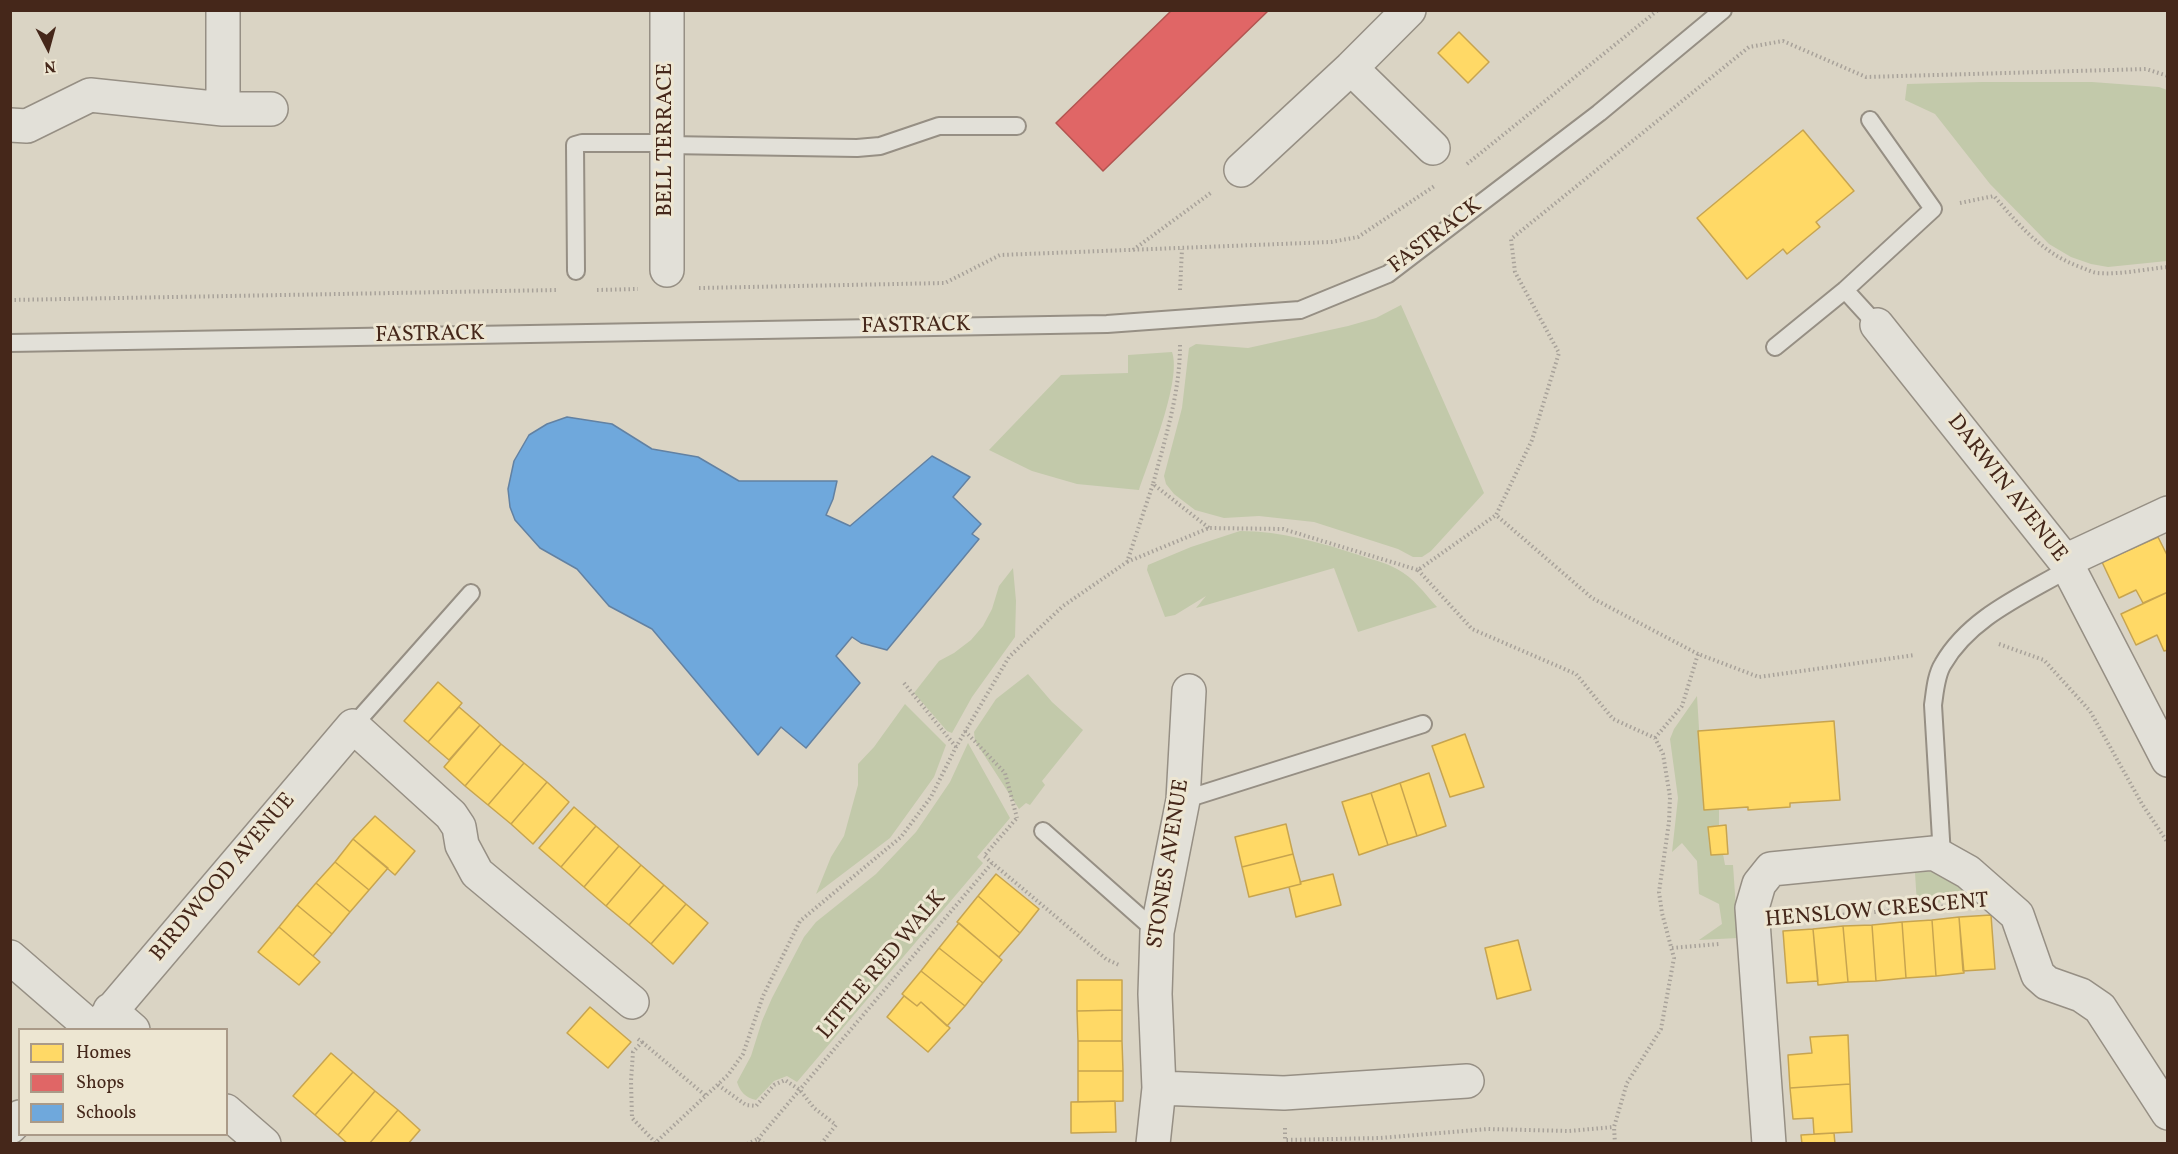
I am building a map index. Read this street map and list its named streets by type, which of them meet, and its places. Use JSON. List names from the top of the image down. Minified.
{"streets":{"street":["BELL TERRACE","DARWIN AVENUE","STONES AVENUE","BIRDWOOD AVENUE","HENSLOW CRESCENT"],"lane":["FASTRACK"],"path":["LITTLE RED WALK"]},"legend":["Homes","Shops","Schools"],"north":"bottom"}
